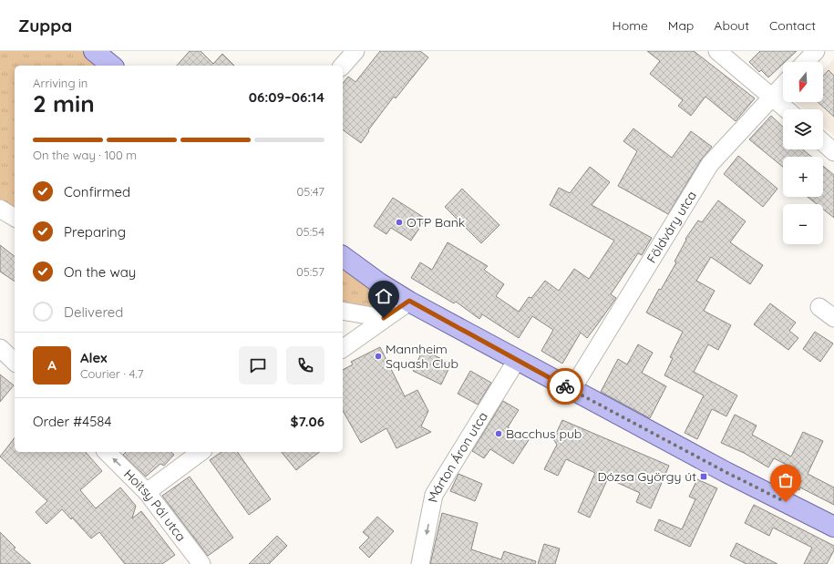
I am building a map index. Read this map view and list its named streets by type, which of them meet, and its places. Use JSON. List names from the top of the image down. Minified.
{"streets":{"street":["Földváry utca","Márton Áron utca","Hoitsy Pál utca"]},"one_way":["Márton Áron utca","Hoitsy Pál utca"],"places":{"other":["OTP Bank","Mannheim Squash Club","Bacchus pub"],"transit":["Dózsa György út"]},"north":"bottom","page":{"header":"Zuppa","nav":["Home","Map","About","Contact"],"map_buttons":["+","−"],"heading":["2 min","Arriving in","06:09–06:14"],"panel":["Alex","Courier · 4.7","Order #4584","$7.06"],"bar":"On the way · 100 m","list":[["Confirmed","05:47"],["Preparing","05:54"],["On the way","05:57"],"Delivered"],"round":"A"}}
